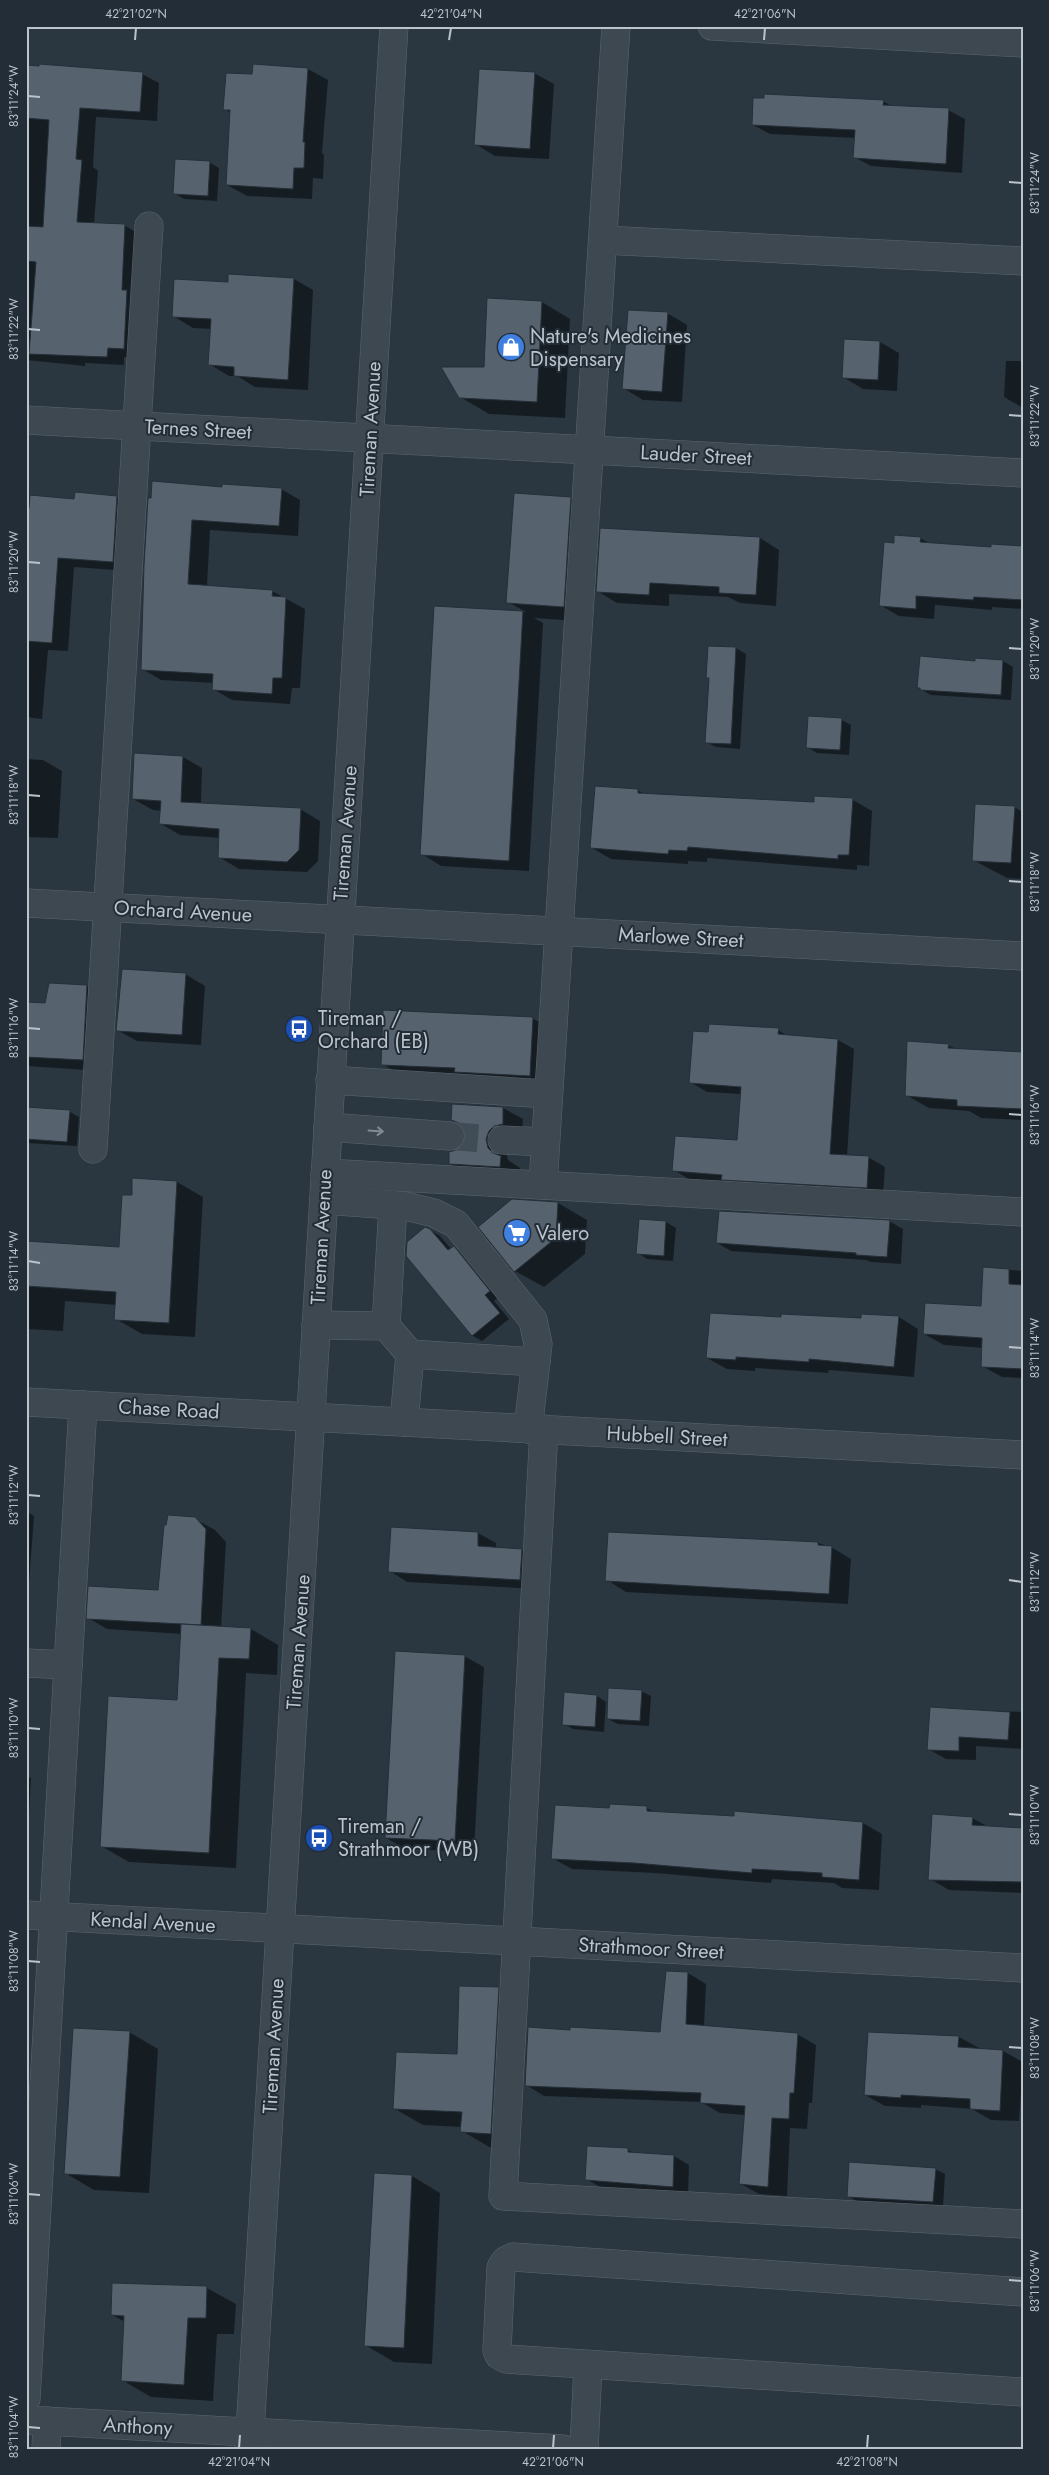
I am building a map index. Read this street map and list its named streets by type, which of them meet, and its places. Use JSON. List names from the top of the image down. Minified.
{"streets":{"street":["Ternes Street","Tireman Avenue","Lauder Street","Orchard Avenue","Marlowe Street","Chase Road","Hubbell Street","Kendal Avenue","Strathmoor Street","Anthony"]},"crossings":[["Ternes Street","Tireman Avenue"],["Ternes Street","Lauder Street"],["Tireman Avenue","Lauder Street"],["Tireman Avenue","Orchard Avenue"],["Tireman Avenue","Marlowe Street"],["Tireman Avenue","Chase Road"],["Tireman Avenue","Hubbell Street"],["Tireman Avenue","Kendal Avenue"],["Tireman Avenue","Strathmoor Street"],["Tireman Avenue","Anthony"],["Orchard Avenue","Marlowe Street"],["Chase Road","Hubbell Street"],["Kendal Avenue","Strathmoor Street"]],"places":{"shop":["Nature's Medicines Dispensary"],"bus stop":["Tireman / Orchard (EB)","Tireman / Strathmoor (WB)"],"supermarket":["Valero"]},"coordinates":["42°21'02\"N","42°21'04\"N","42°21'06\"N","83°11'24\"W","83°11'22\"W","83°11'20\"W","83°11'18\"W","83°11'16\"W","83°11'14\"W","83°11'12\"W","83°11'10\"W","83°11'08\"W","83°11'06\"W","83°11'04\"W","42°21'08\"N"]}
